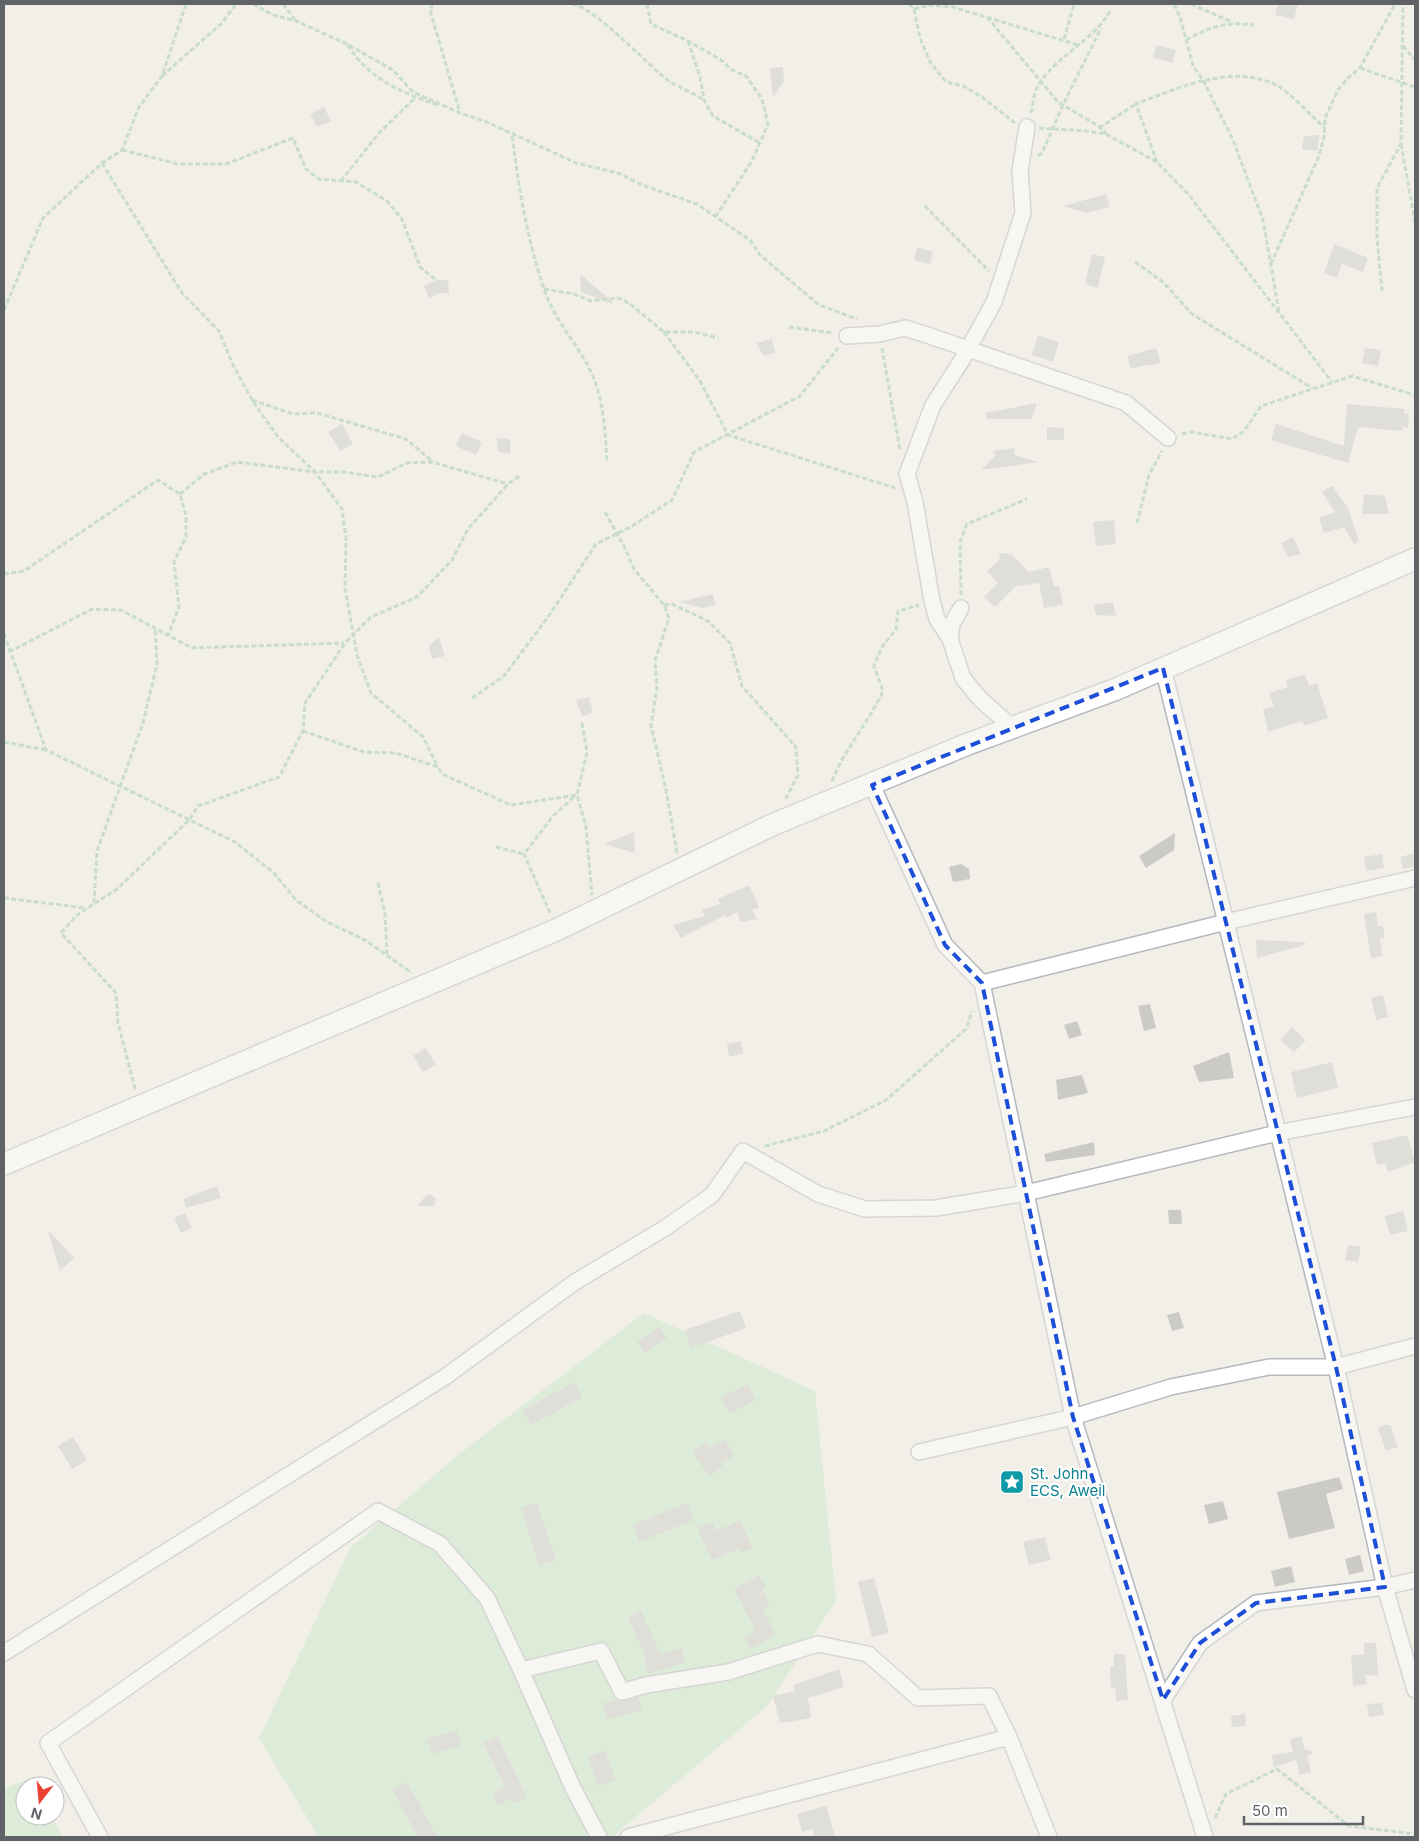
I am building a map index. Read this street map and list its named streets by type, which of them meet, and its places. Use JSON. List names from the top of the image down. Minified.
{"places":{"place":["St. John ECS, Aweil"]},"scale_bar":"50 m","north":"bottom"}
